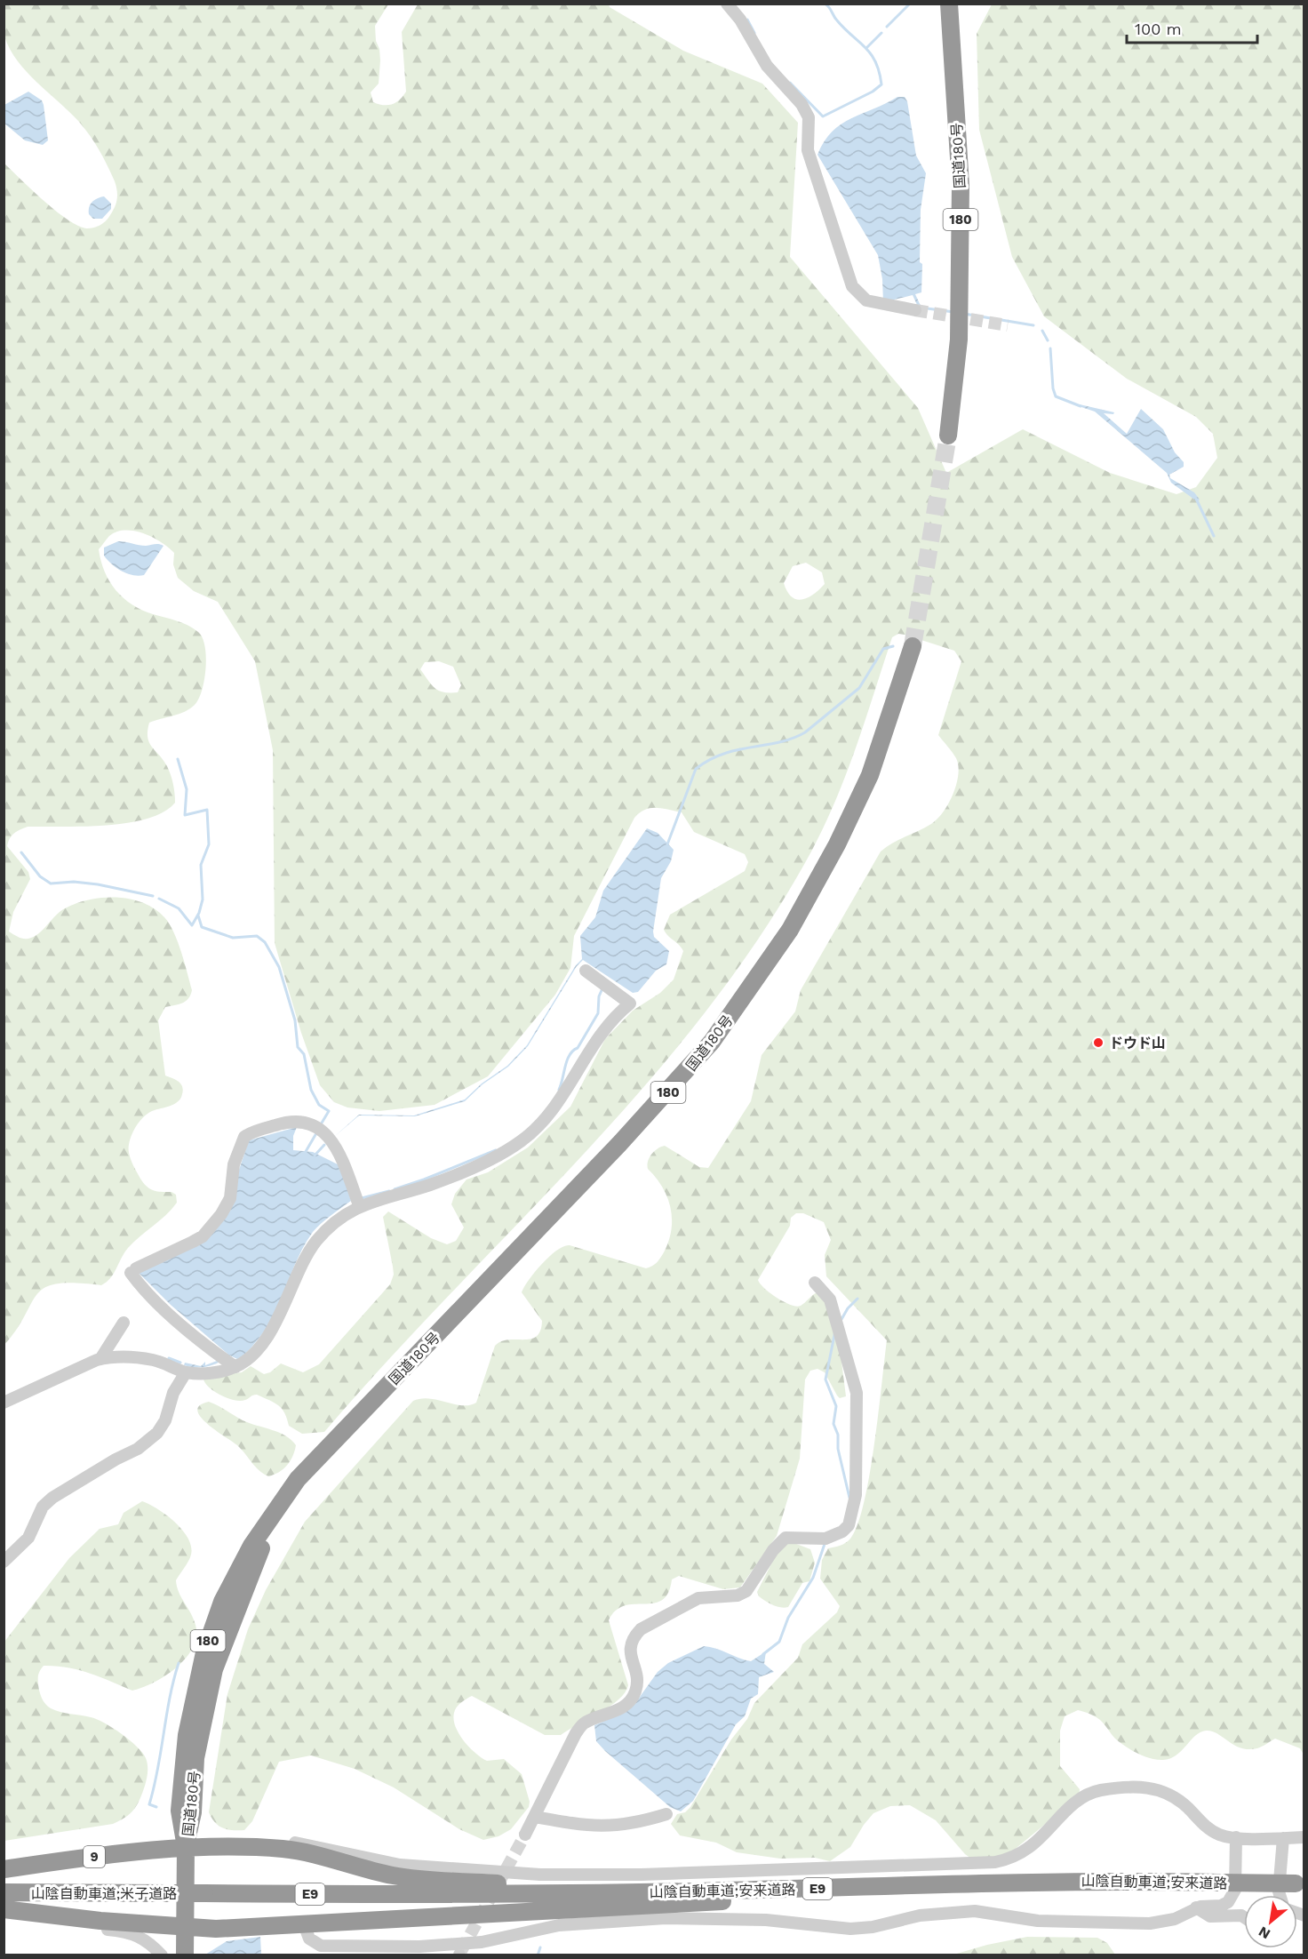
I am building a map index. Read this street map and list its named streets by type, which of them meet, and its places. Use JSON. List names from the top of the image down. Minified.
{"streets":{"highway":["国道180号","180","9","山陰自動車道;安来道路","E9","山陰自動車道;米子道路"]},"crossings":[["国道180号","9"],["山陰自動車道;安来道路","山陰自動車道;米子道路"]],"places":["ドウド山"],"scale_bar":"100 m","north":"bottom left"}
